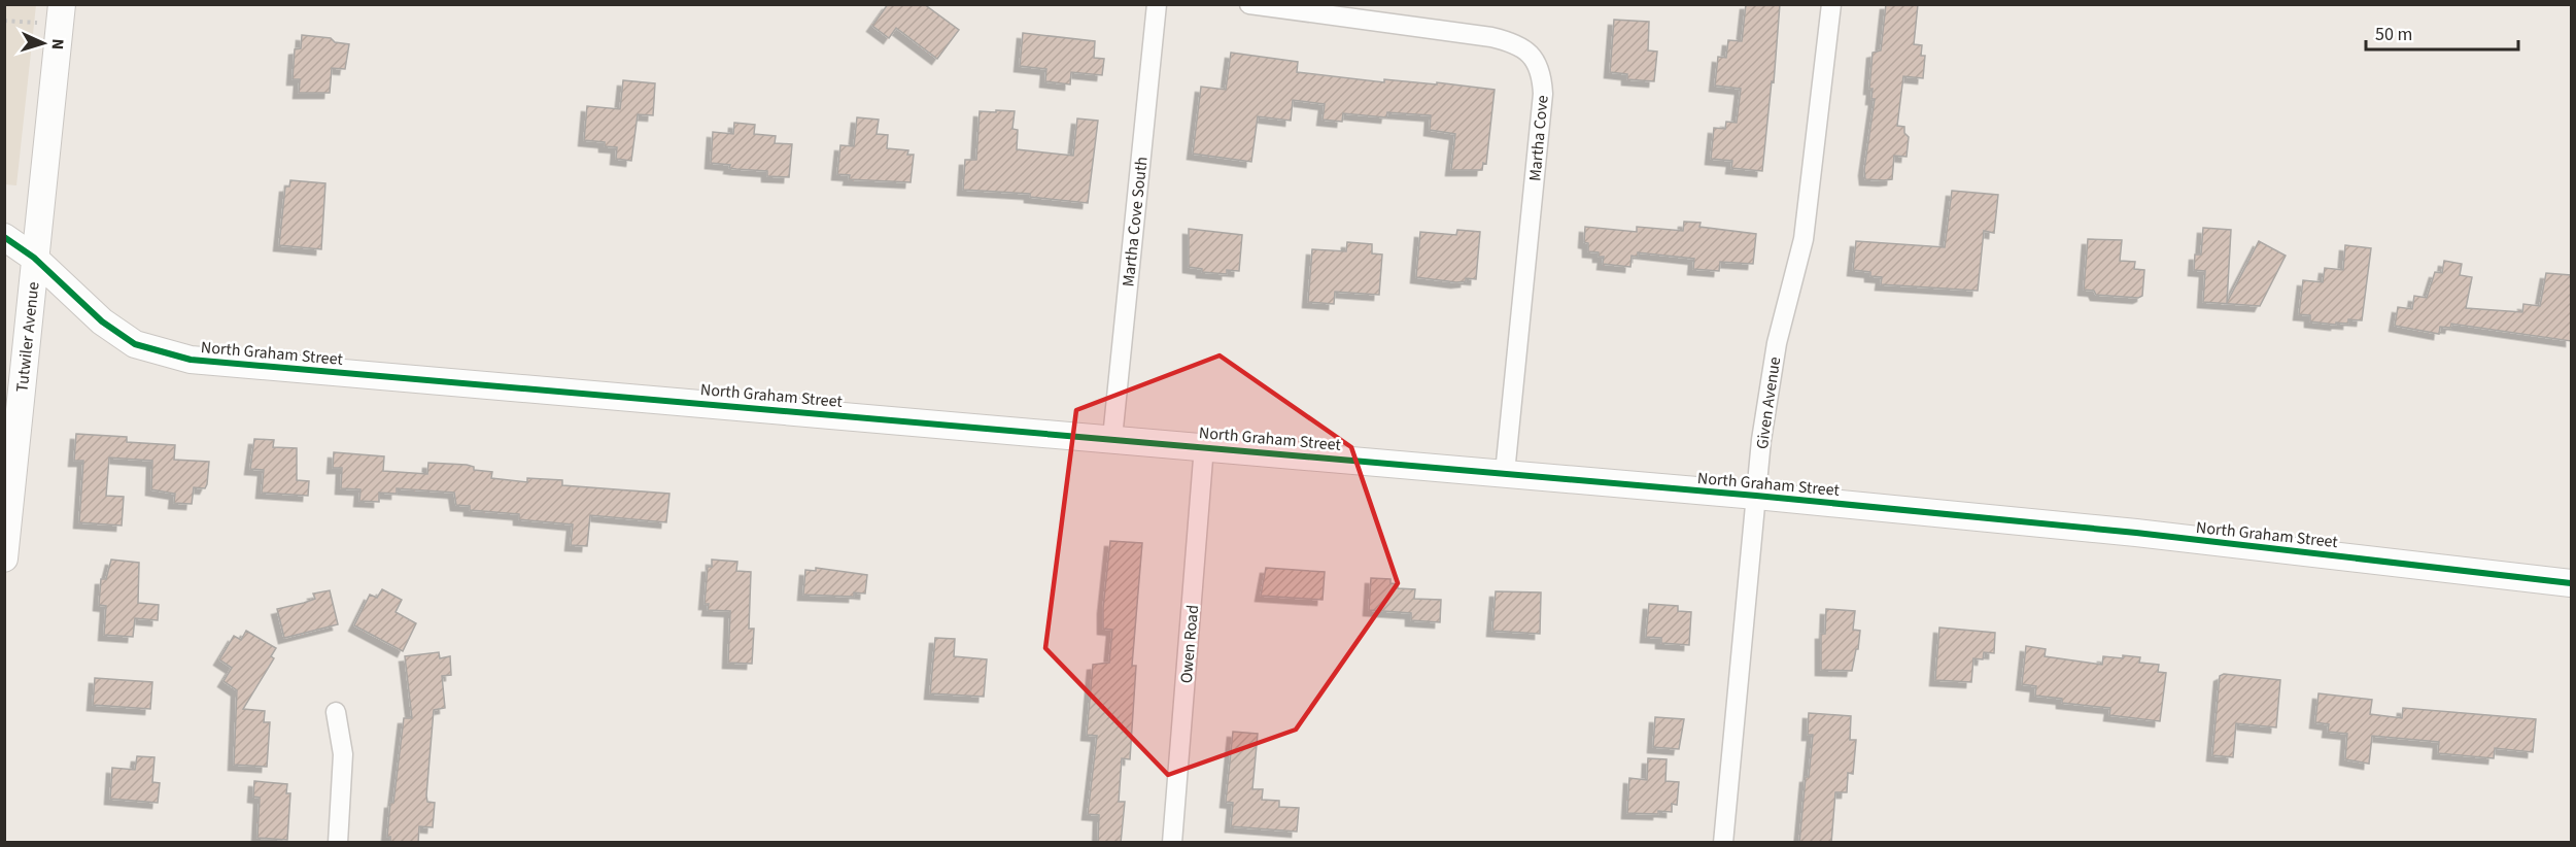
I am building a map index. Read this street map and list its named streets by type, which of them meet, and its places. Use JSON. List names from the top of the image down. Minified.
{"streets":{"main road":["Tutwiler Avenue","North Graham Street"],"street":["Martha Cove","Martha Cove South","Given Avenue","Owen Road"]},"crossings":[["Martha Cove","North Graham Street"],["Martha Cove South","North Graham Street"],["Tutwiler Avenue","North Graham Street"],["North Graham Street","Given Avenue"],["North Graham Street","Owen Road"]],"scale_bar":"50 m","north":"right"}
